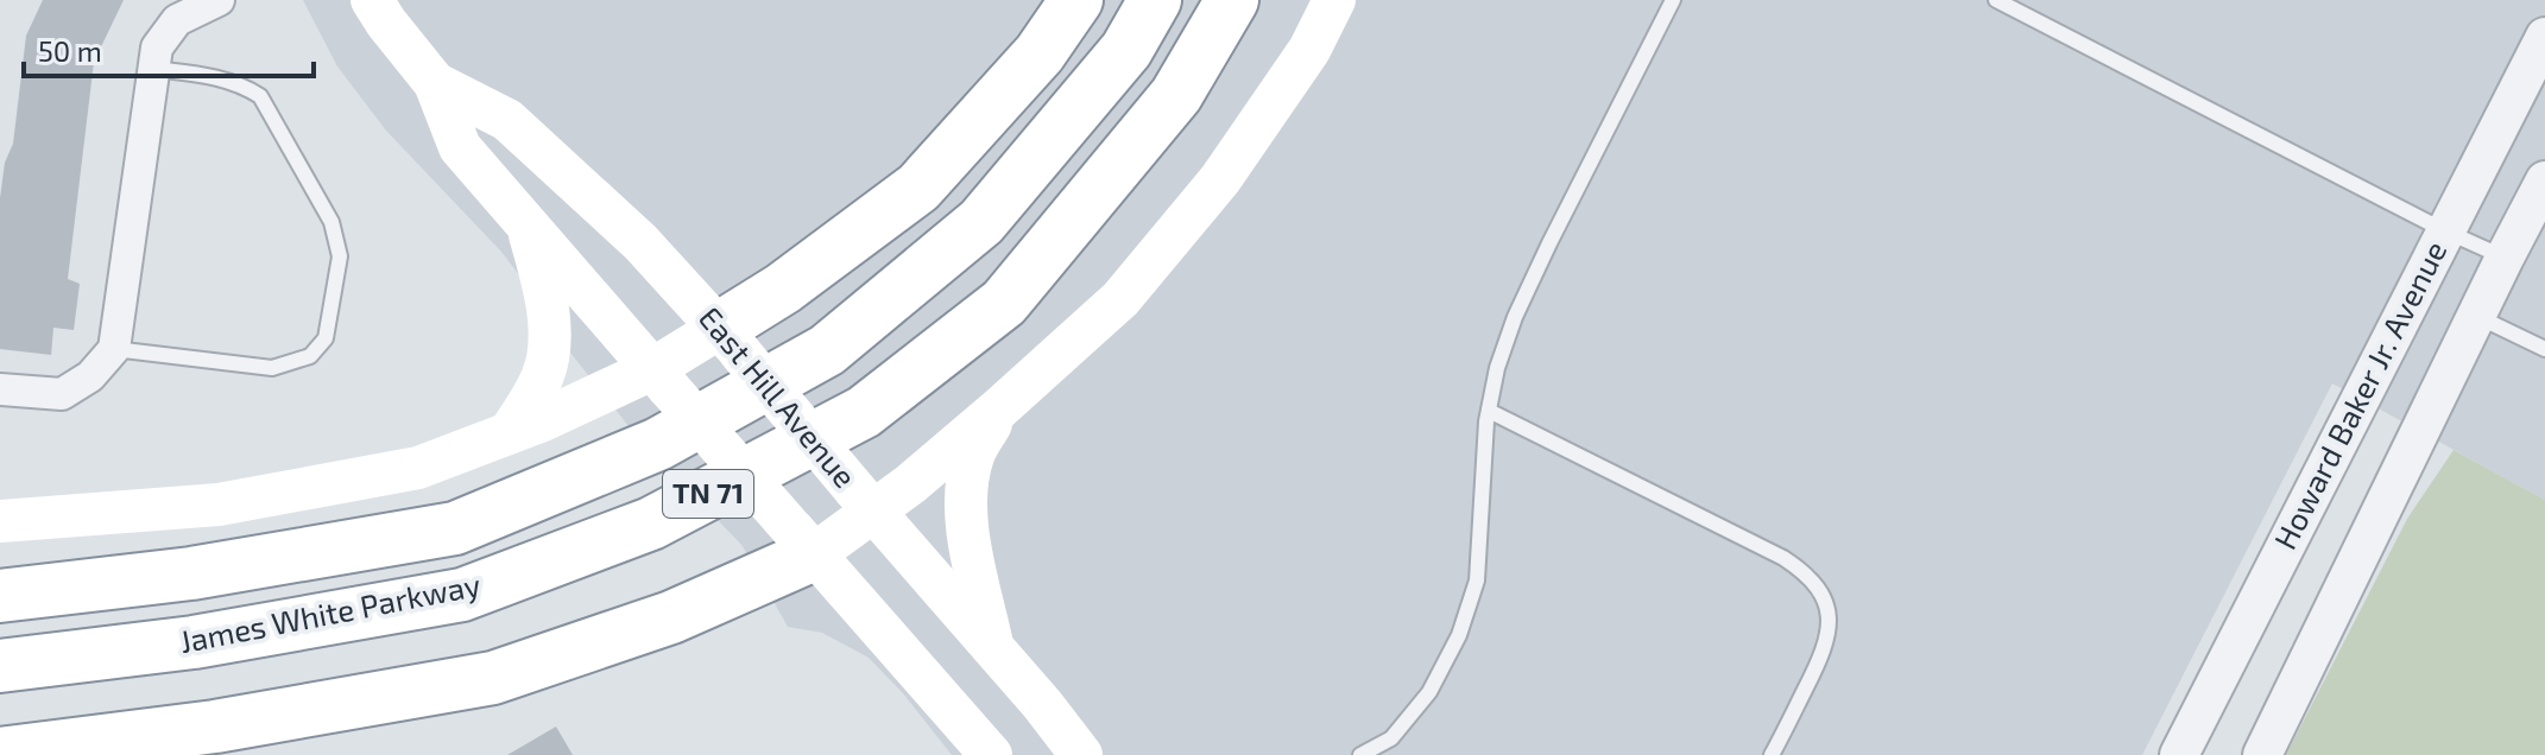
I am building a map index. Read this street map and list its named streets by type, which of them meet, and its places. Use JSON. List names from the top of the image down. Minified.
{"streets":{"highway":["TN 71","James White Parkway"],"main road":["East Hill Avenue"],"street":["Howard Baker Jr. Avenue"]},"scale_bar":"50 m"}
